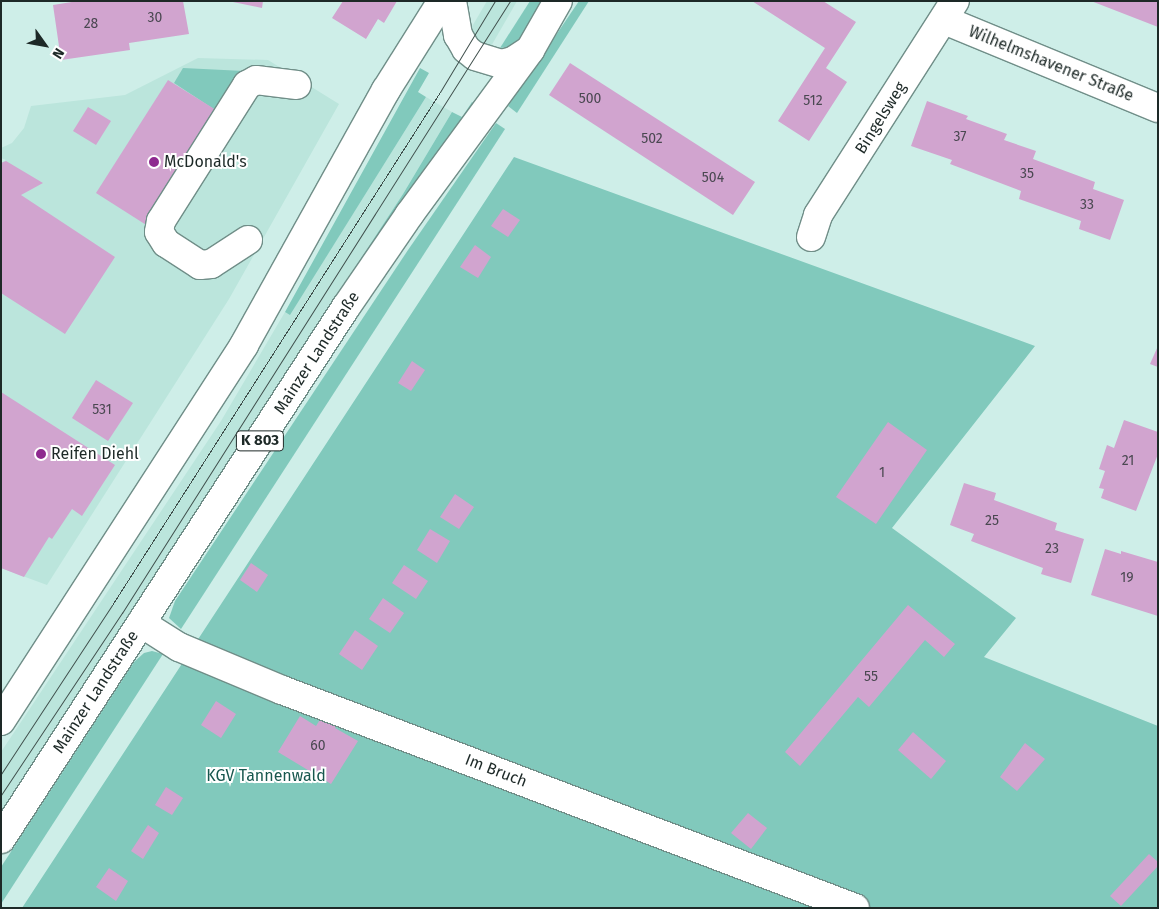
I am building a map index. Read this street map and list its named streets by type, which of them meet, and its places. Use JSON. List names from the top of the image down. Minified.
{"streets":{"main road":["Wilhelmshavener Straße","Bingelsweg","Mainzer Landstraße","K 803","Im Bruch"]},"crossings":[["Wilhelmshavener Straße","Bingelsweg"],["Mainzer Landstraße","Im Bruch"]],"parks":["KGV Tannenwald"],"places":["McDonald's","Reifen Diehl"],"house_numbers":["30","28","500","512","37","502","35","504","33","531","21","1","25","23","19","55","60"],"north":"bottom right"}
